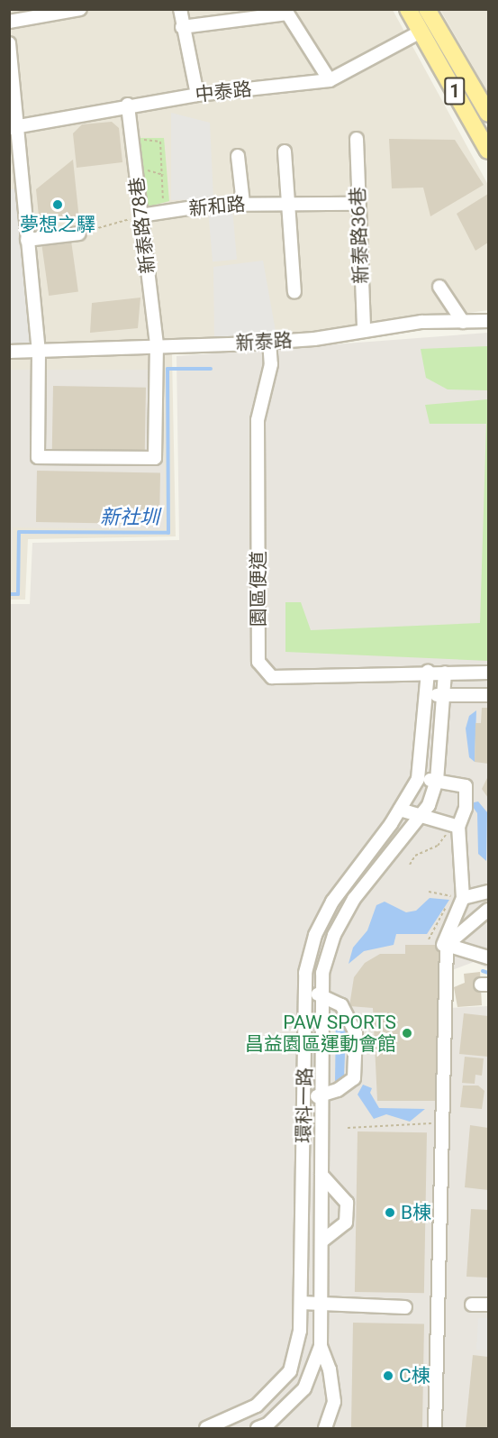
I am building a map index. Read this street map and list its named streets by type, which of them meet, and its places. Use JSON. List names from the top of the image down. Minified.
{"streets":{"main road":["1"],"street":["中泰路","新和路","新泰路78巷","新泰路36巷","新泰路","園區便道","環科一路"]},"crossings":[["1","中泰路"],["中泰路","新泰路78巷"],["新和路","新泰路78巷"],["新和路","新泰路36巷"],["新泰路78巷","新泰路"],["新泰路36巷","新泰路"],["新泰路","園區便道"],["園區便道","環科一路"]],"water":["新社圳"],"places":["夢想之驛","PAW SPORTS 昌益園區運動會館","B棟","C棟"]}
